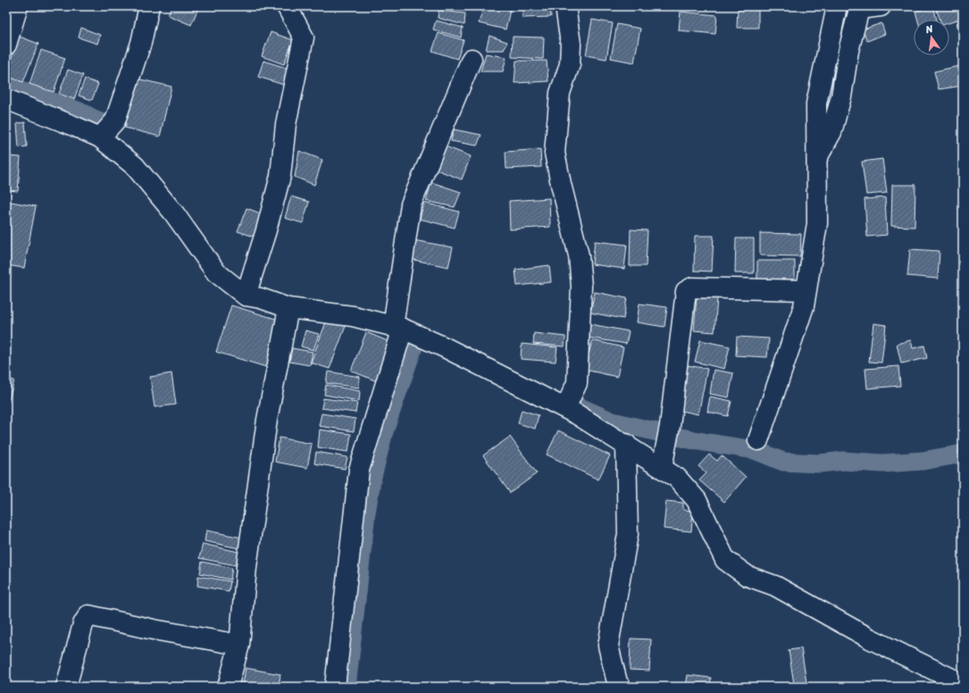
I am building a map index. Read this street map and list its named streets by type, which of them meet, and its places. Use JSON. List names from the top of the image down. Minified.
{"north":"top"}
